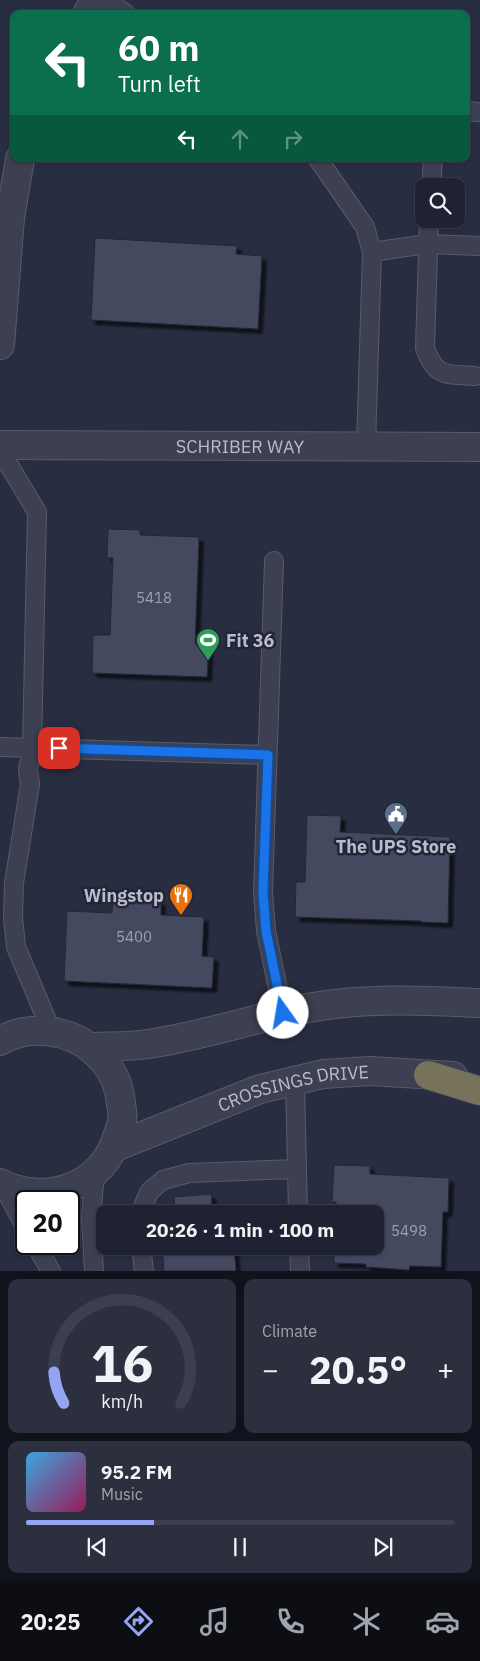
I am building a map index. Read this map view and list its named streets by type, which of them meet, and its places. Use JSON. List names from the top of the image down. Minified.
{"streets":{"street":["SCHRIBER WAY","CROSSINGS DRIVE"]},"places":{"sports":["Fit 36"],"public building":["The UPS Store"],"restaurant":["Wingstop"]},"house_numbers":["5418","5400","5498"],"page":{"turn":["60 m","Turn left"],"limit":"20","trip":"20:26 · 1 min · 100 m","tile":"Climate","heat":["−","20.5°","+"],"song":["95.2 FM","Music"],"tabs":"20:25","gauge":["16","km/h"]}}
